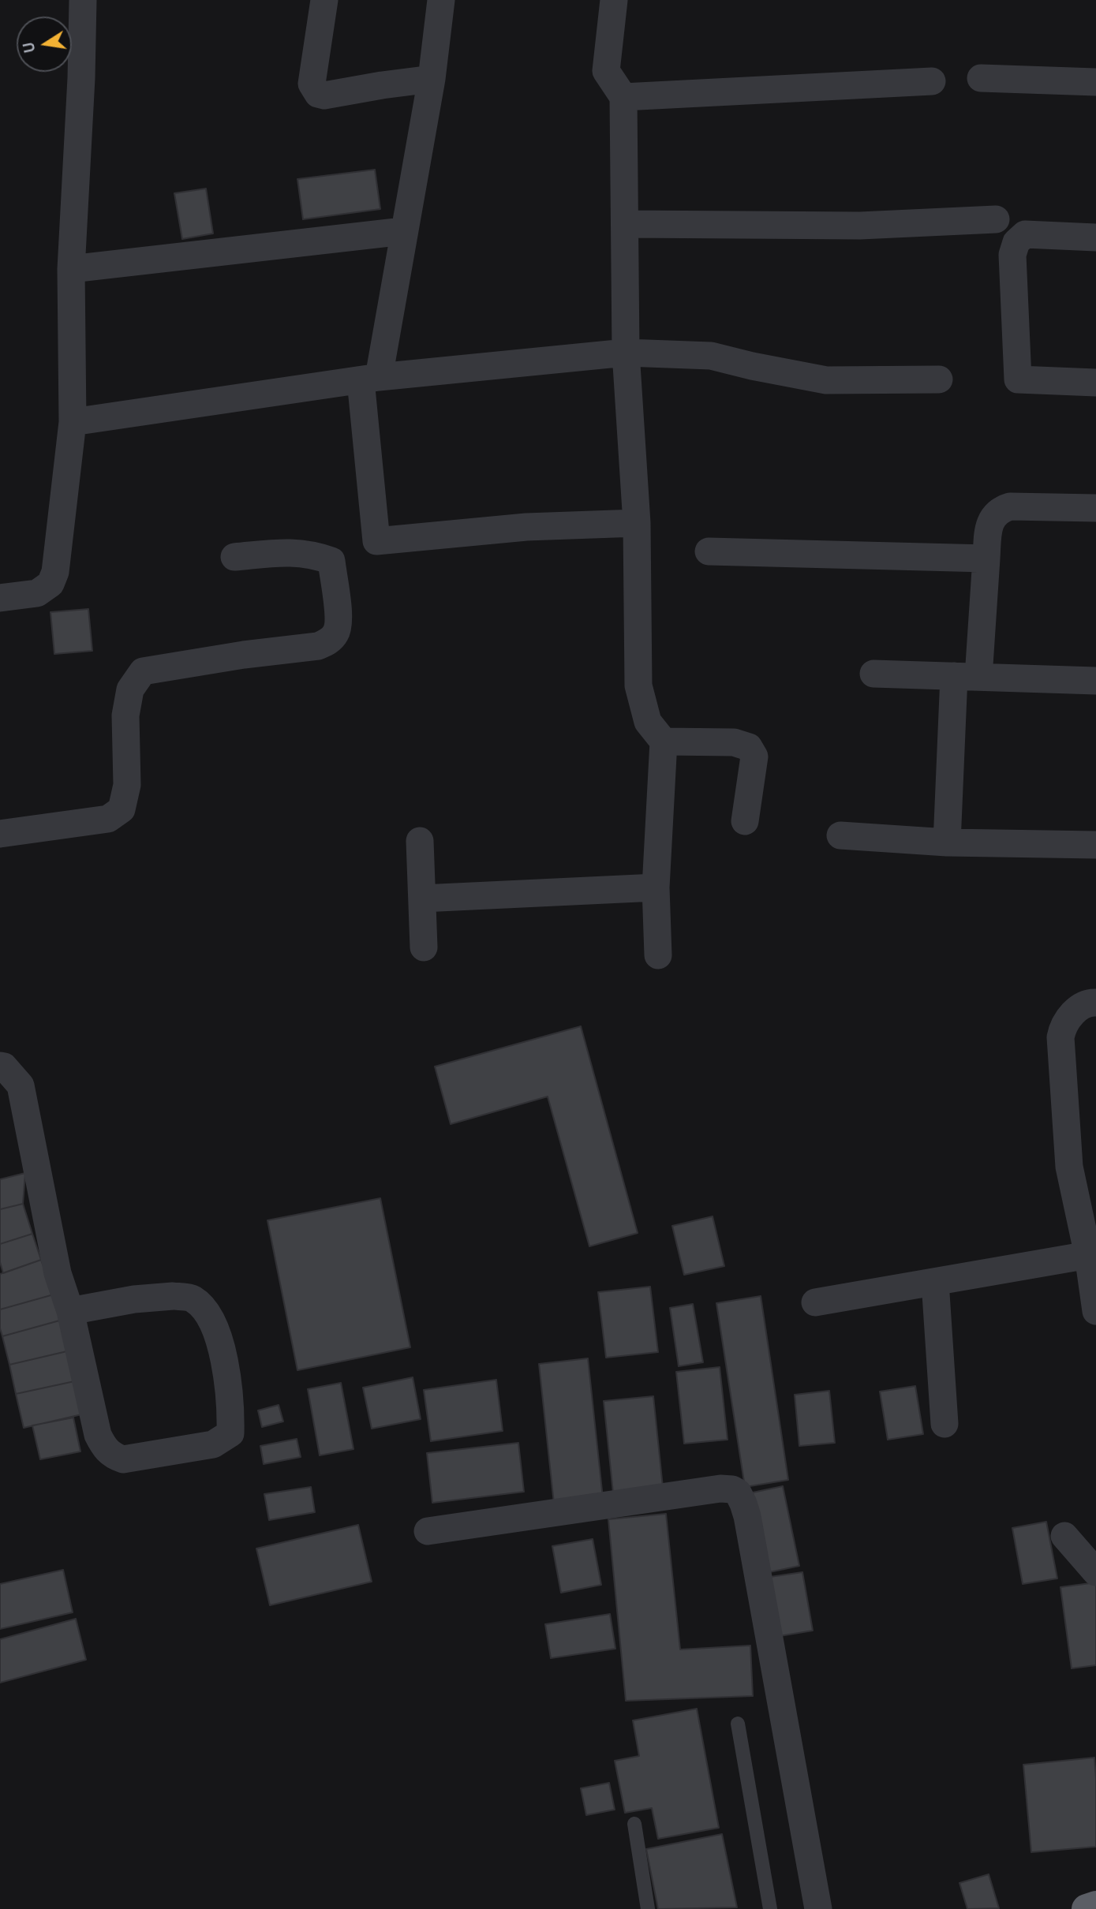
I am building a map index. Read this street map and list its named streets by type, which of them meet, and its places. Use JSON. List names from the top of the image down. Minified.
{"north":"left"}
